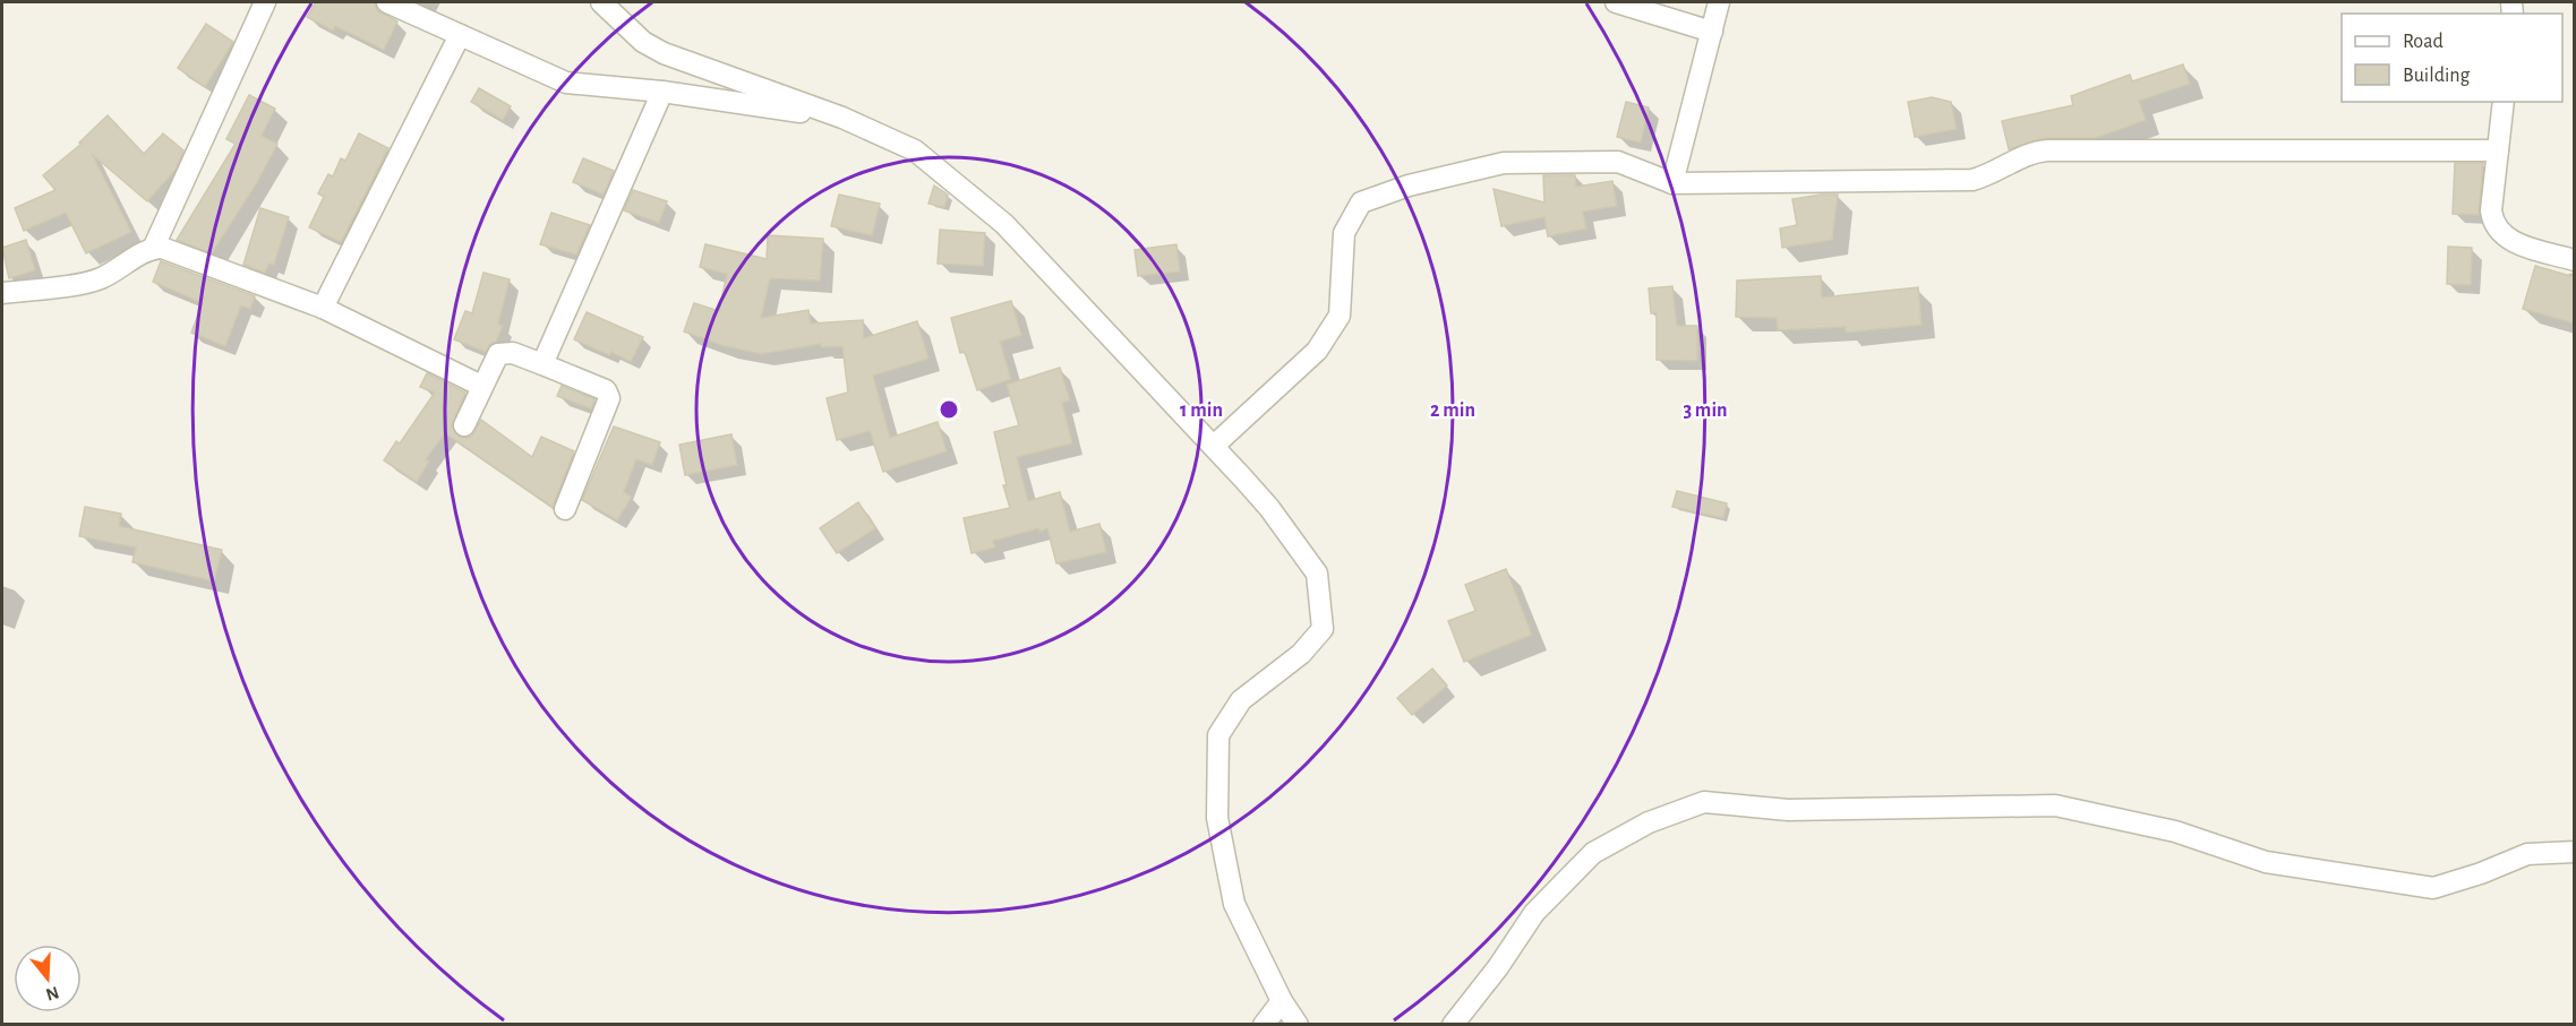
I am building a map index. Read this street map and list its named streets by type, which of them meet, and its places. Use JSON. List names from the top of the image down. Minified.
{"legend":["Road","Building"],"north":"bottom","rings":["1 min","2 min","3 min"]}
